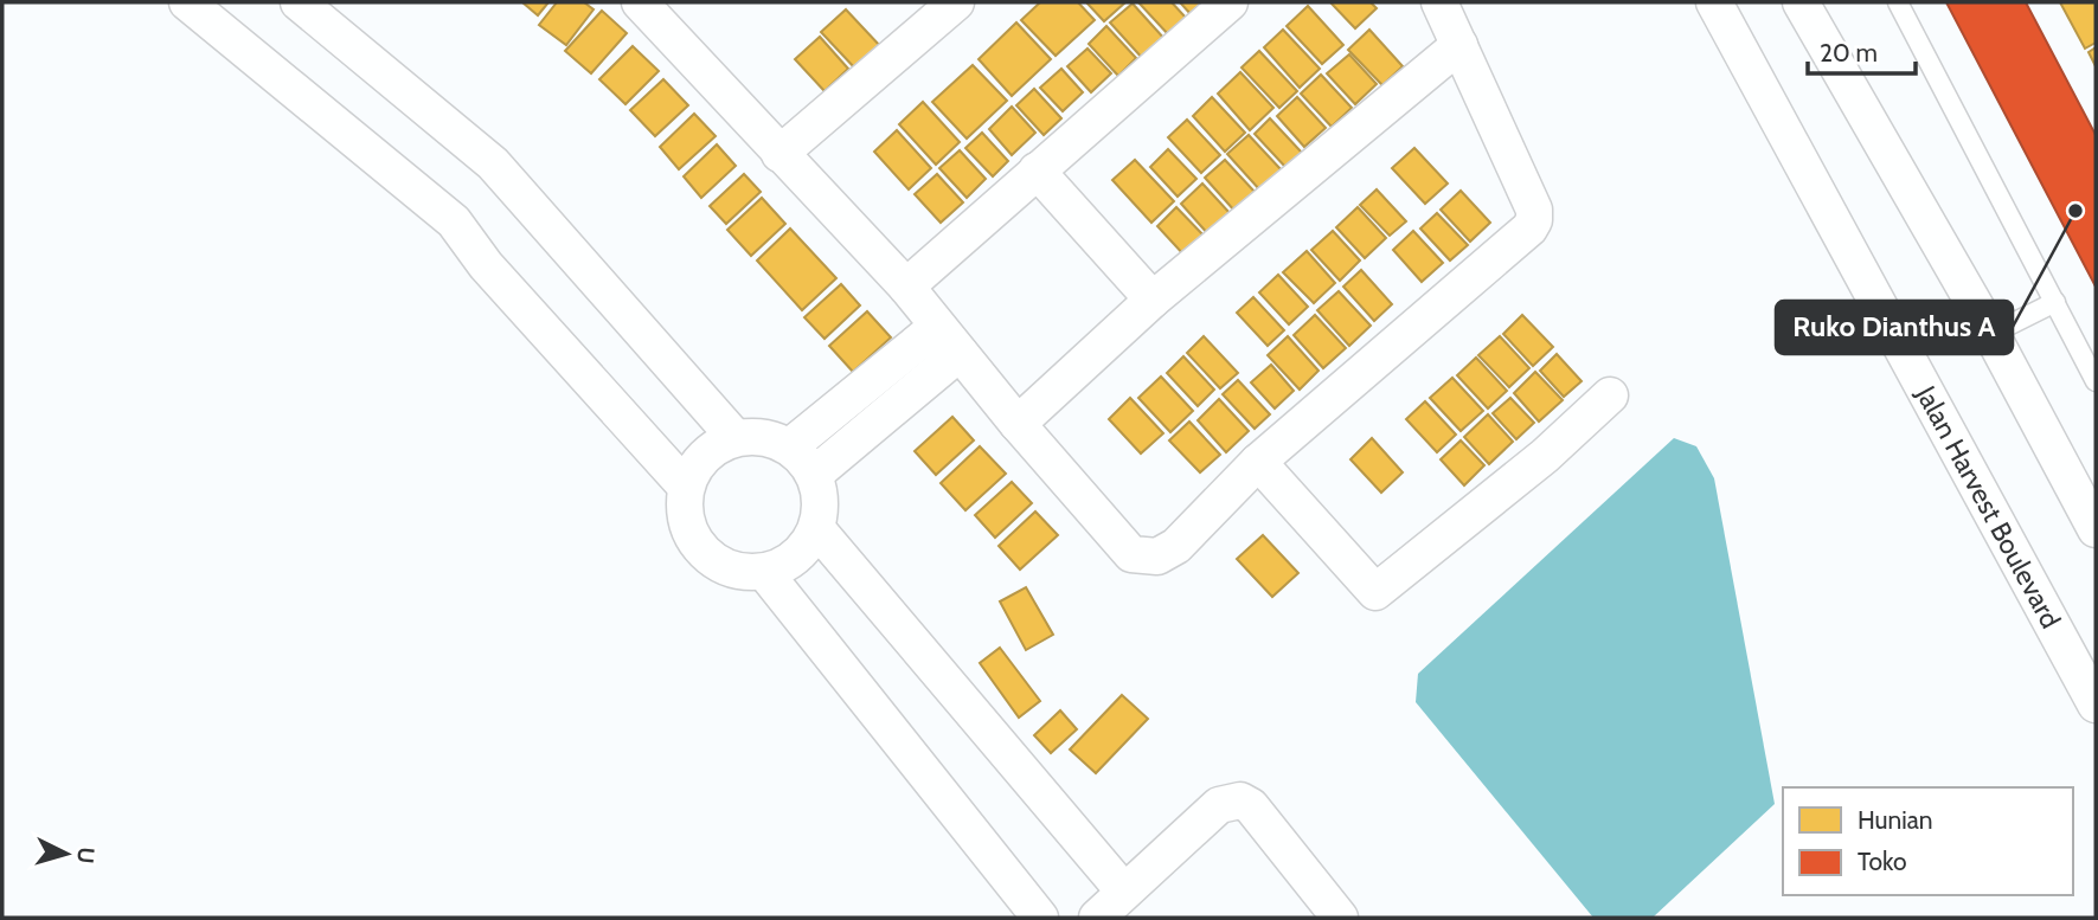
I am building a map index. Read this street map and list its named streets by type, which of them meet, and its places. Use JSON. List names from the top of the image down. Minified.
{"streets":{"street":["Jalan Harvest Boulevard"]},"places":["Ruko Dianthus A"],"legend":["Hunian","Toko"],"scale_bar":"20 m","north":"right"}
